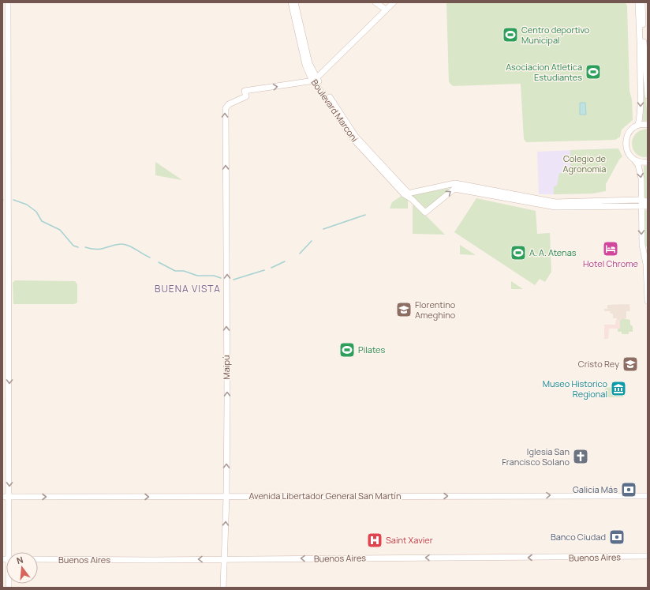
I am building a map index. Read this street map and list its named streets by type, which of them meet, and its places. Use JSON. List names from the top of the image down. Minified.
{"streets":{"main road":["Boulevard Marconi","Maipú","Avenida Libertador General San Martín","Buenos Aires"]},"crossings":[["Boulevard Marconi","Maipú"],["Maipú","Avenida Libertador General San Martín"],["Maipú","Buenos Aires"]],"one_way":["Maipú","Avenida Libertador General San Martín","Buenos Aires"],"districts":["BUENA VISTA"],"parks":["Colegio de Agronomia"],"places":{"sports":["Centro deportivo Municipal","Asociacion Atletica Estudiantes","A. A. Atenas","Pilates"],"hotel":["Hotel Chrome"],"school or university":["Florentino Ameghino","Cristo Rey"],"museum":["Museo Historico Regional"],"church":["Iglesia San Francisco Solano"],"bank":["Galicia Más","Banco Ciudad"],"hospital":["Saint Xavier"]},"north":"top"}
